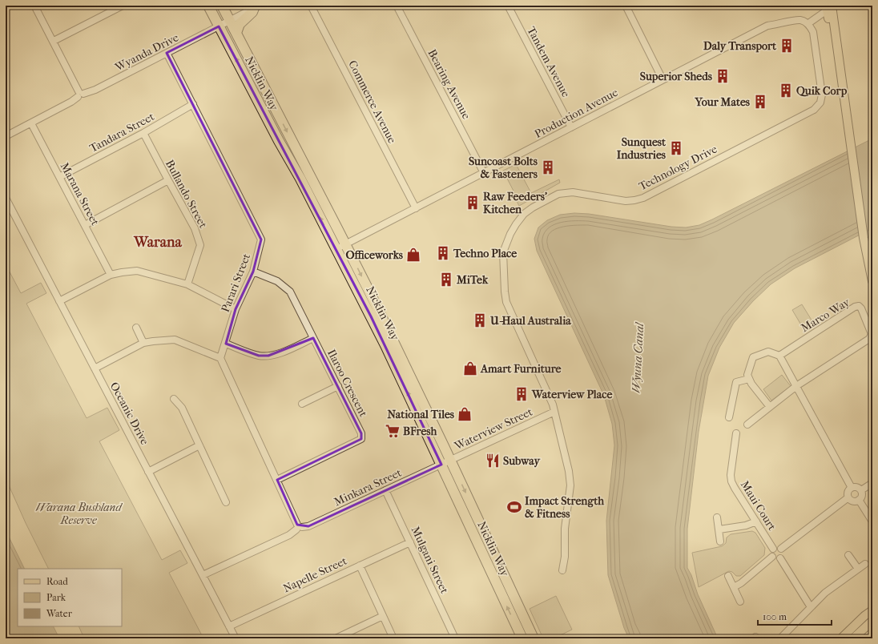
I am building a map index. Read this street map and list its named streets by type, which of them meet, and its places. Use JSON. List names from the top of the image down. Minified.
{"streets":{"highway":["Nicklin Way"],"street":["Wyanda Drive","Tandem Avenue","Bearing Avenue","Commerce Avenue","Production Avenue","Tandara Street","Technology Drive","Marana Street","Bullando Street","Parari Street","Marco Way","Ilaroo Crescent","Oceanic Drive","Waterview Street","Minkara Street","Maui Court","Mulgani Street","Napelle Street"]},"crossings":[["Wyanda Drive","Nicklin Way"],["Wyanda Drive","Marana Street"],["Wyanda Drive","Parari Street"],["Tandem Avenue","Production Avenue"],["Nicklin Way","Production Avenue"],["Nicklin Way","Waterview Street"],["Nicklin Way","Minkara Street"],["Bearing Avenue","Production Avenue"],["Commerce Avenue","Production Avenue"],["Production Avenue","Technology Drive"],["Tandara Street","Marana Street"],["Tandara Street","Bullando Street"],["Tandara Street","Parari Street"],["Technology Drive","Waterview Street"],["Parari Street","Ilaroo Crescent"],["Oceanic Drive","Minkara Street"],["Oceanic Drive","Napelle Street"],["Waterview Street","Minkara Street"],["Minkara Street","Mulgani Street"],["Mulgani Street","Napelle Street"]],"districts":["Warana"],"water":["Wyuna Canal"],"parks":["Warana Bushland Reserve"],"places":{"building":["Daly Transport","Superior Sheds","Quik Corp","Your Mates","Sunquest Industries","Suncoast Bolts & Fasteners","Raw Feeders' Kitchen","Techno Place","MiTek","U-Haul Australia","Waterview Place"],"shop":["Officeworks","Amart Furniture","National Tiles"],"supermarket":["BFresh"],"restaurant":["Subway"],"sports":["Impact Strength & Fitness"]},"legend":["Road","Park","Water"],"scale_bar":"100 m"}
